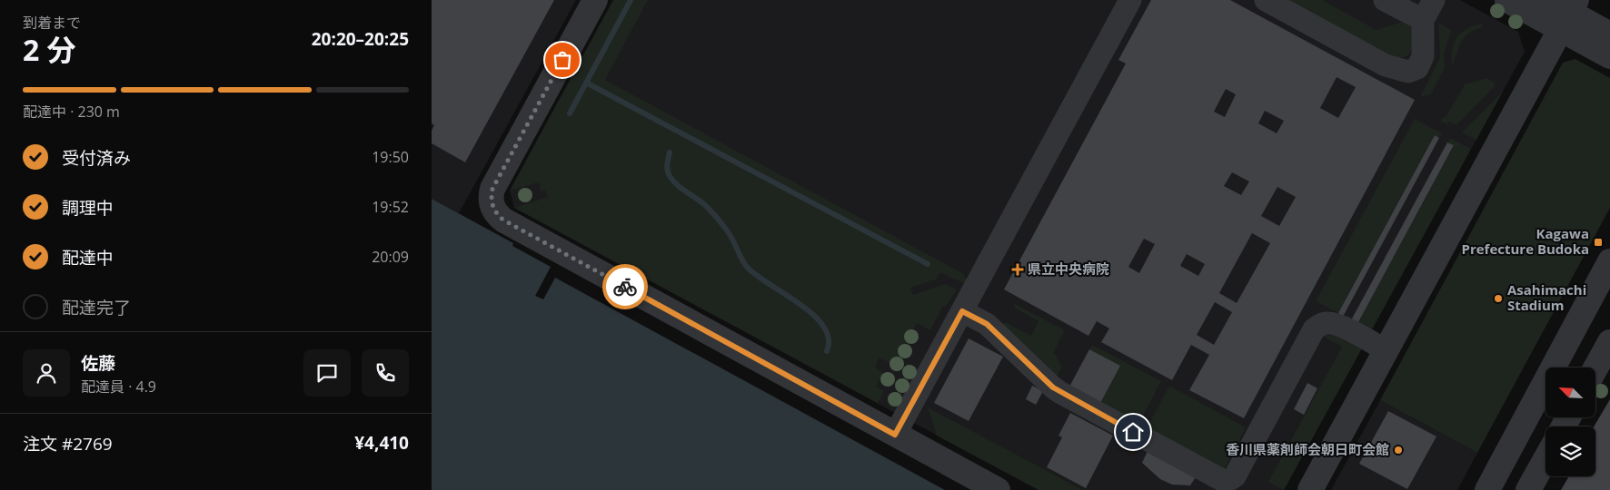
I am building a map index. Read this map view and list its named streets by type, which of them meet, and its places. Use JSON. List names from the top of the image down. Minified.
{"places":{"transit":["Kagawa Prefecture Budoka"],"health":["県立中央病院"],"other":["Asahimachi Stadium","香川県薬剤師会朝日町会館"]},"north":"top left","page":{"heading":["2 分","到着まで","20:20–20:25"],"panel":["佐藤","配達員 · 4.9","注文 #2769","¥4,410"],"bar":"配達中 · 230 m","list":[["受付済み","19:50"],["調理中","19:52"],["配達中","20:09"],"配達完了"]}}
